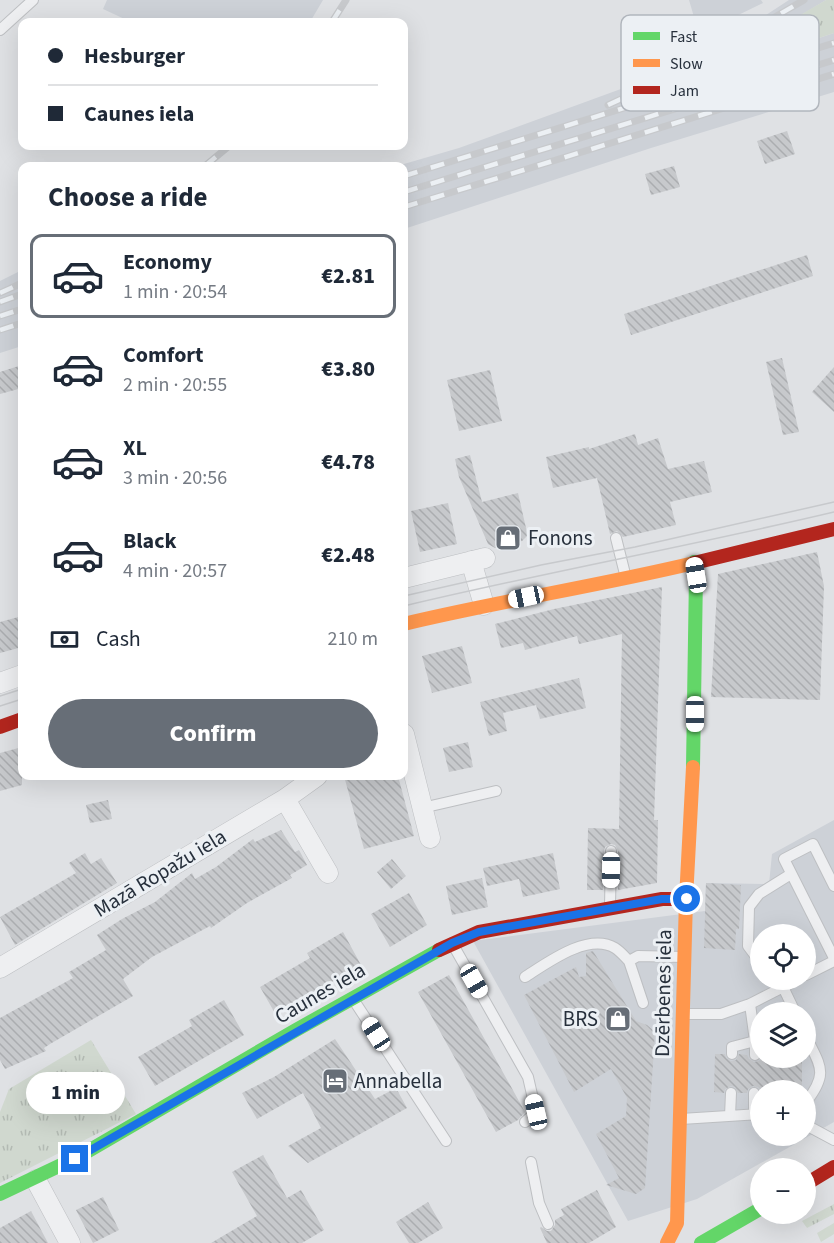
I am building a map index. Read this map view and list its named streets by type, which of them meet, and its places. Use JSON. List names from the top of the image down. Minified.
{"streets":{"main road":["Caunes iela","Dzērbenes iela"],"street":["Mazā Ropažu iela"]},"crossings":[["Caunes iela","Dzērbenes iela"]],"places":{"shop":["Fonons","BRS"],"hotel":["Annabella"]},"legend":["Fast","Slow","Jam"],"page":{"banner":["Hesburger","Caunes iela"],"heading":"Choose a ride","list":[{"name":"Economy","note":"1 min · 20:54","value":"€2.81"},{"name":"Comfort","note":"2 min · 20:55","value":"€3.80"},{"name":"XL","note":"3 min · 20:56","value":"€4.78"},{"name":"Black","note":"4 min · 20:57","value":"€2.48"}],"pay":["Cash","210 m"],"buttons":"Confirm","map_buttons":["+","−"],"bubble":"1 min"}}
